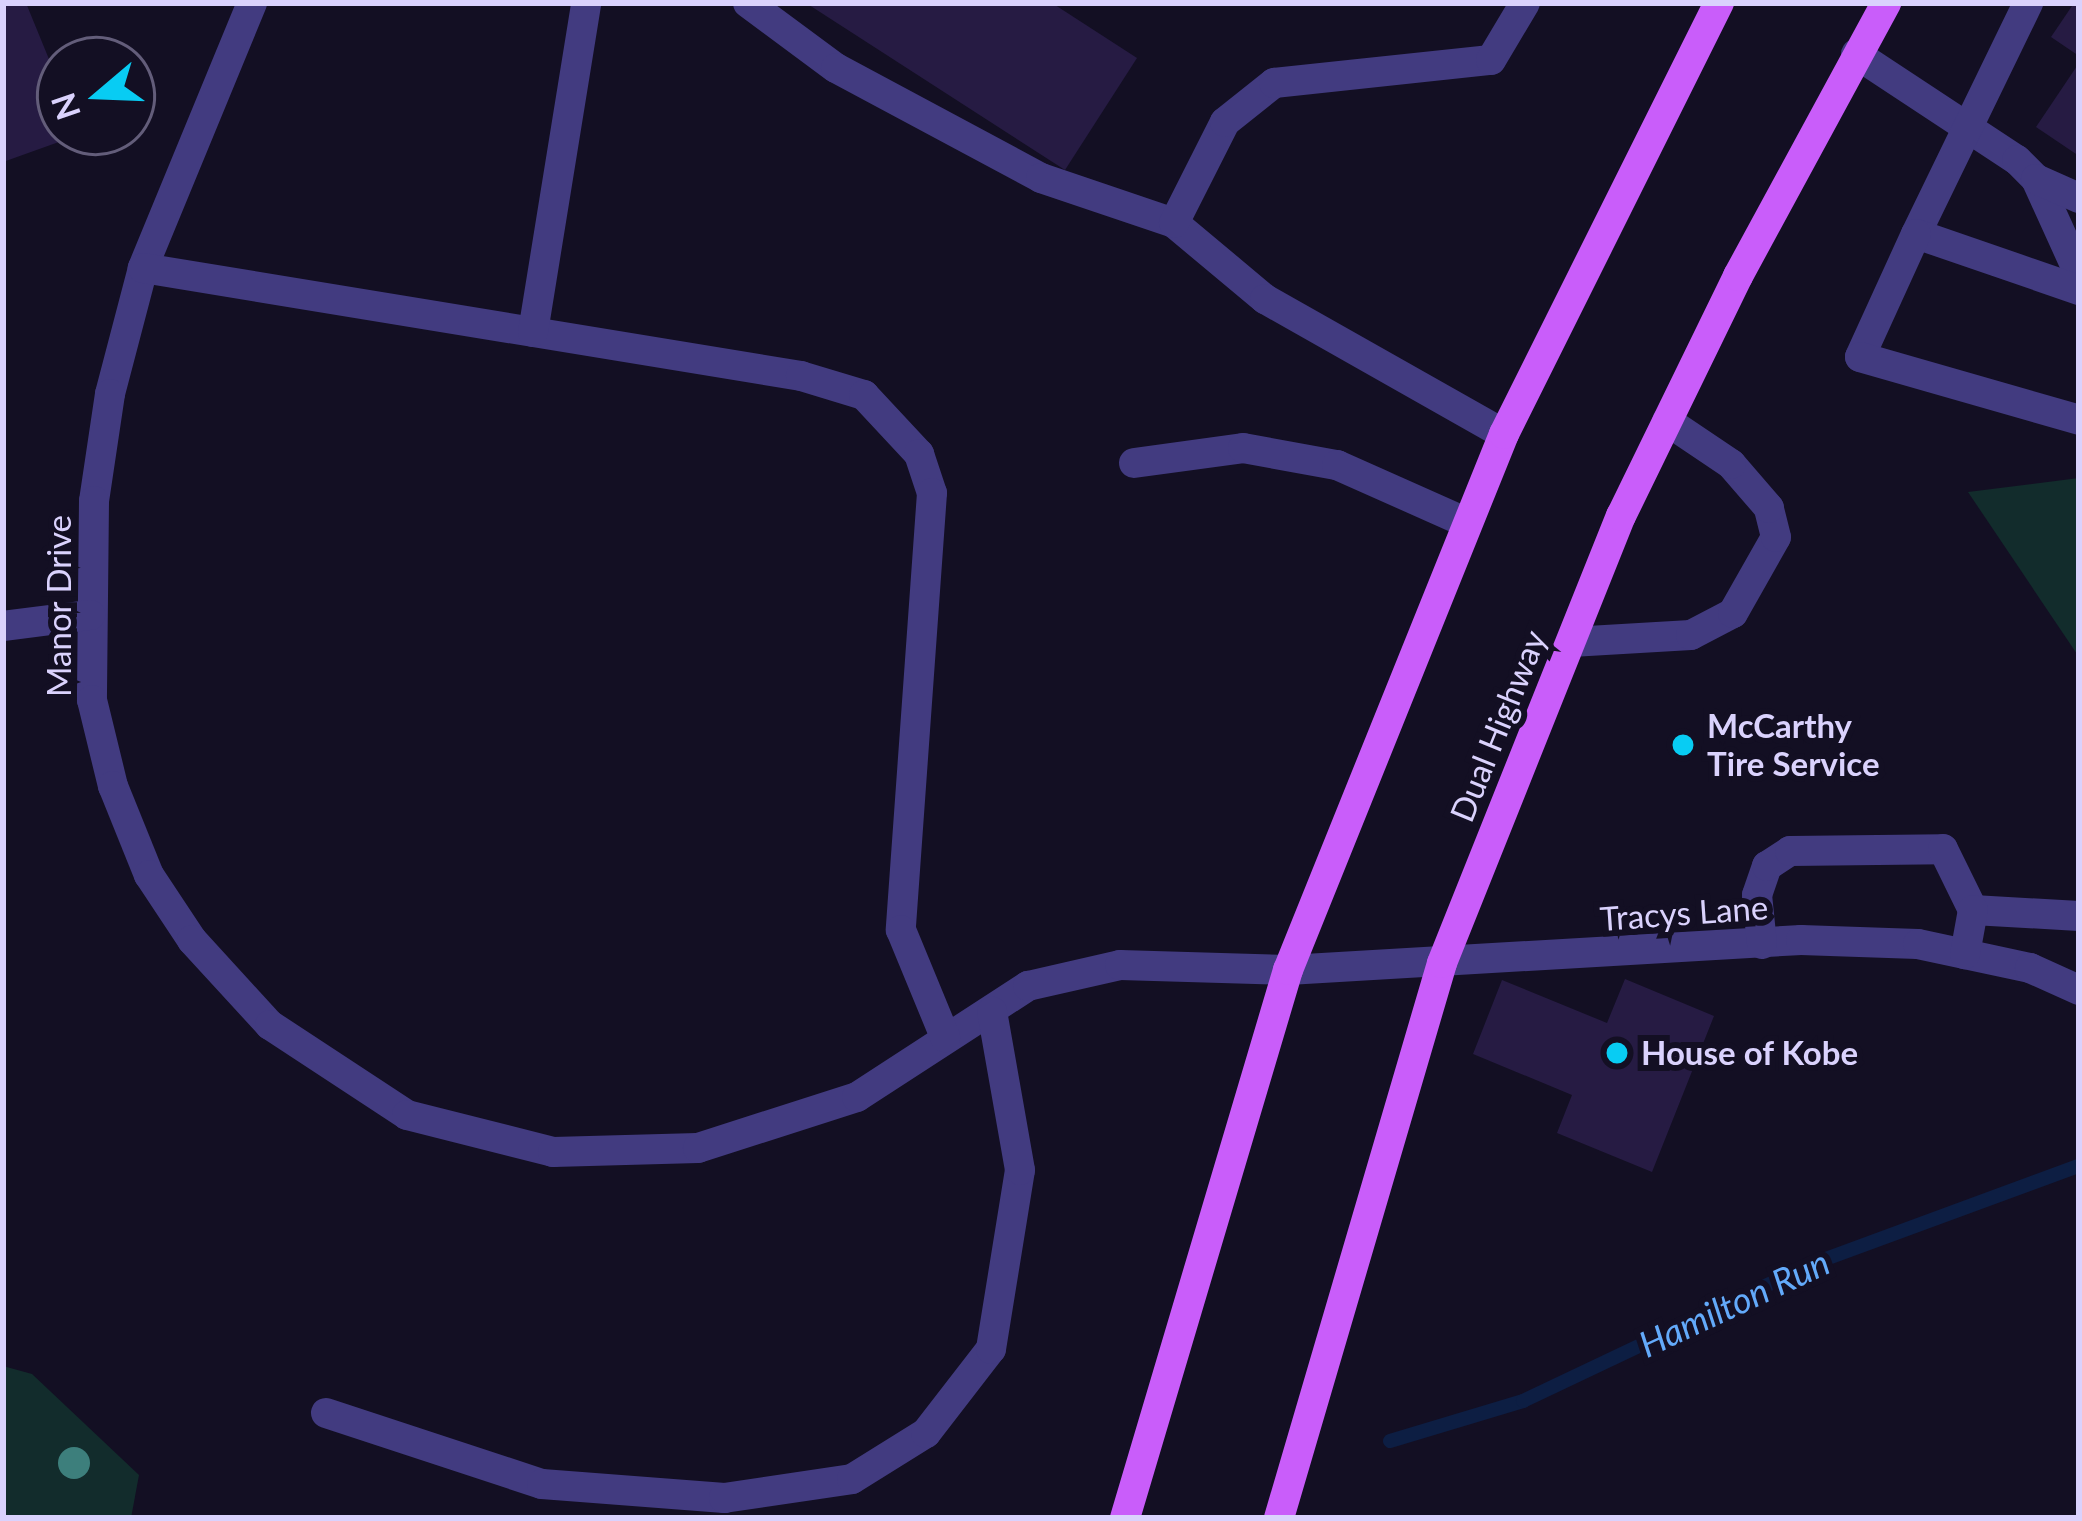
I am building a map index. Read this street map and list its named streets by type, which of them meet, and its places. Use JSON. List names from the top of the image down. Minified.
{"streets":{"main road":["Dual Highway"],"street":["Manor Drive","Tracys Lane"]},"crossings":[["Manor Drive","Tracys Lane"],["Dual Highway","Tracys Lane"]],"water":["Hamilton Run"],"places":["McCarthy Tire Service","House of Kobe"],"north":"left"}
